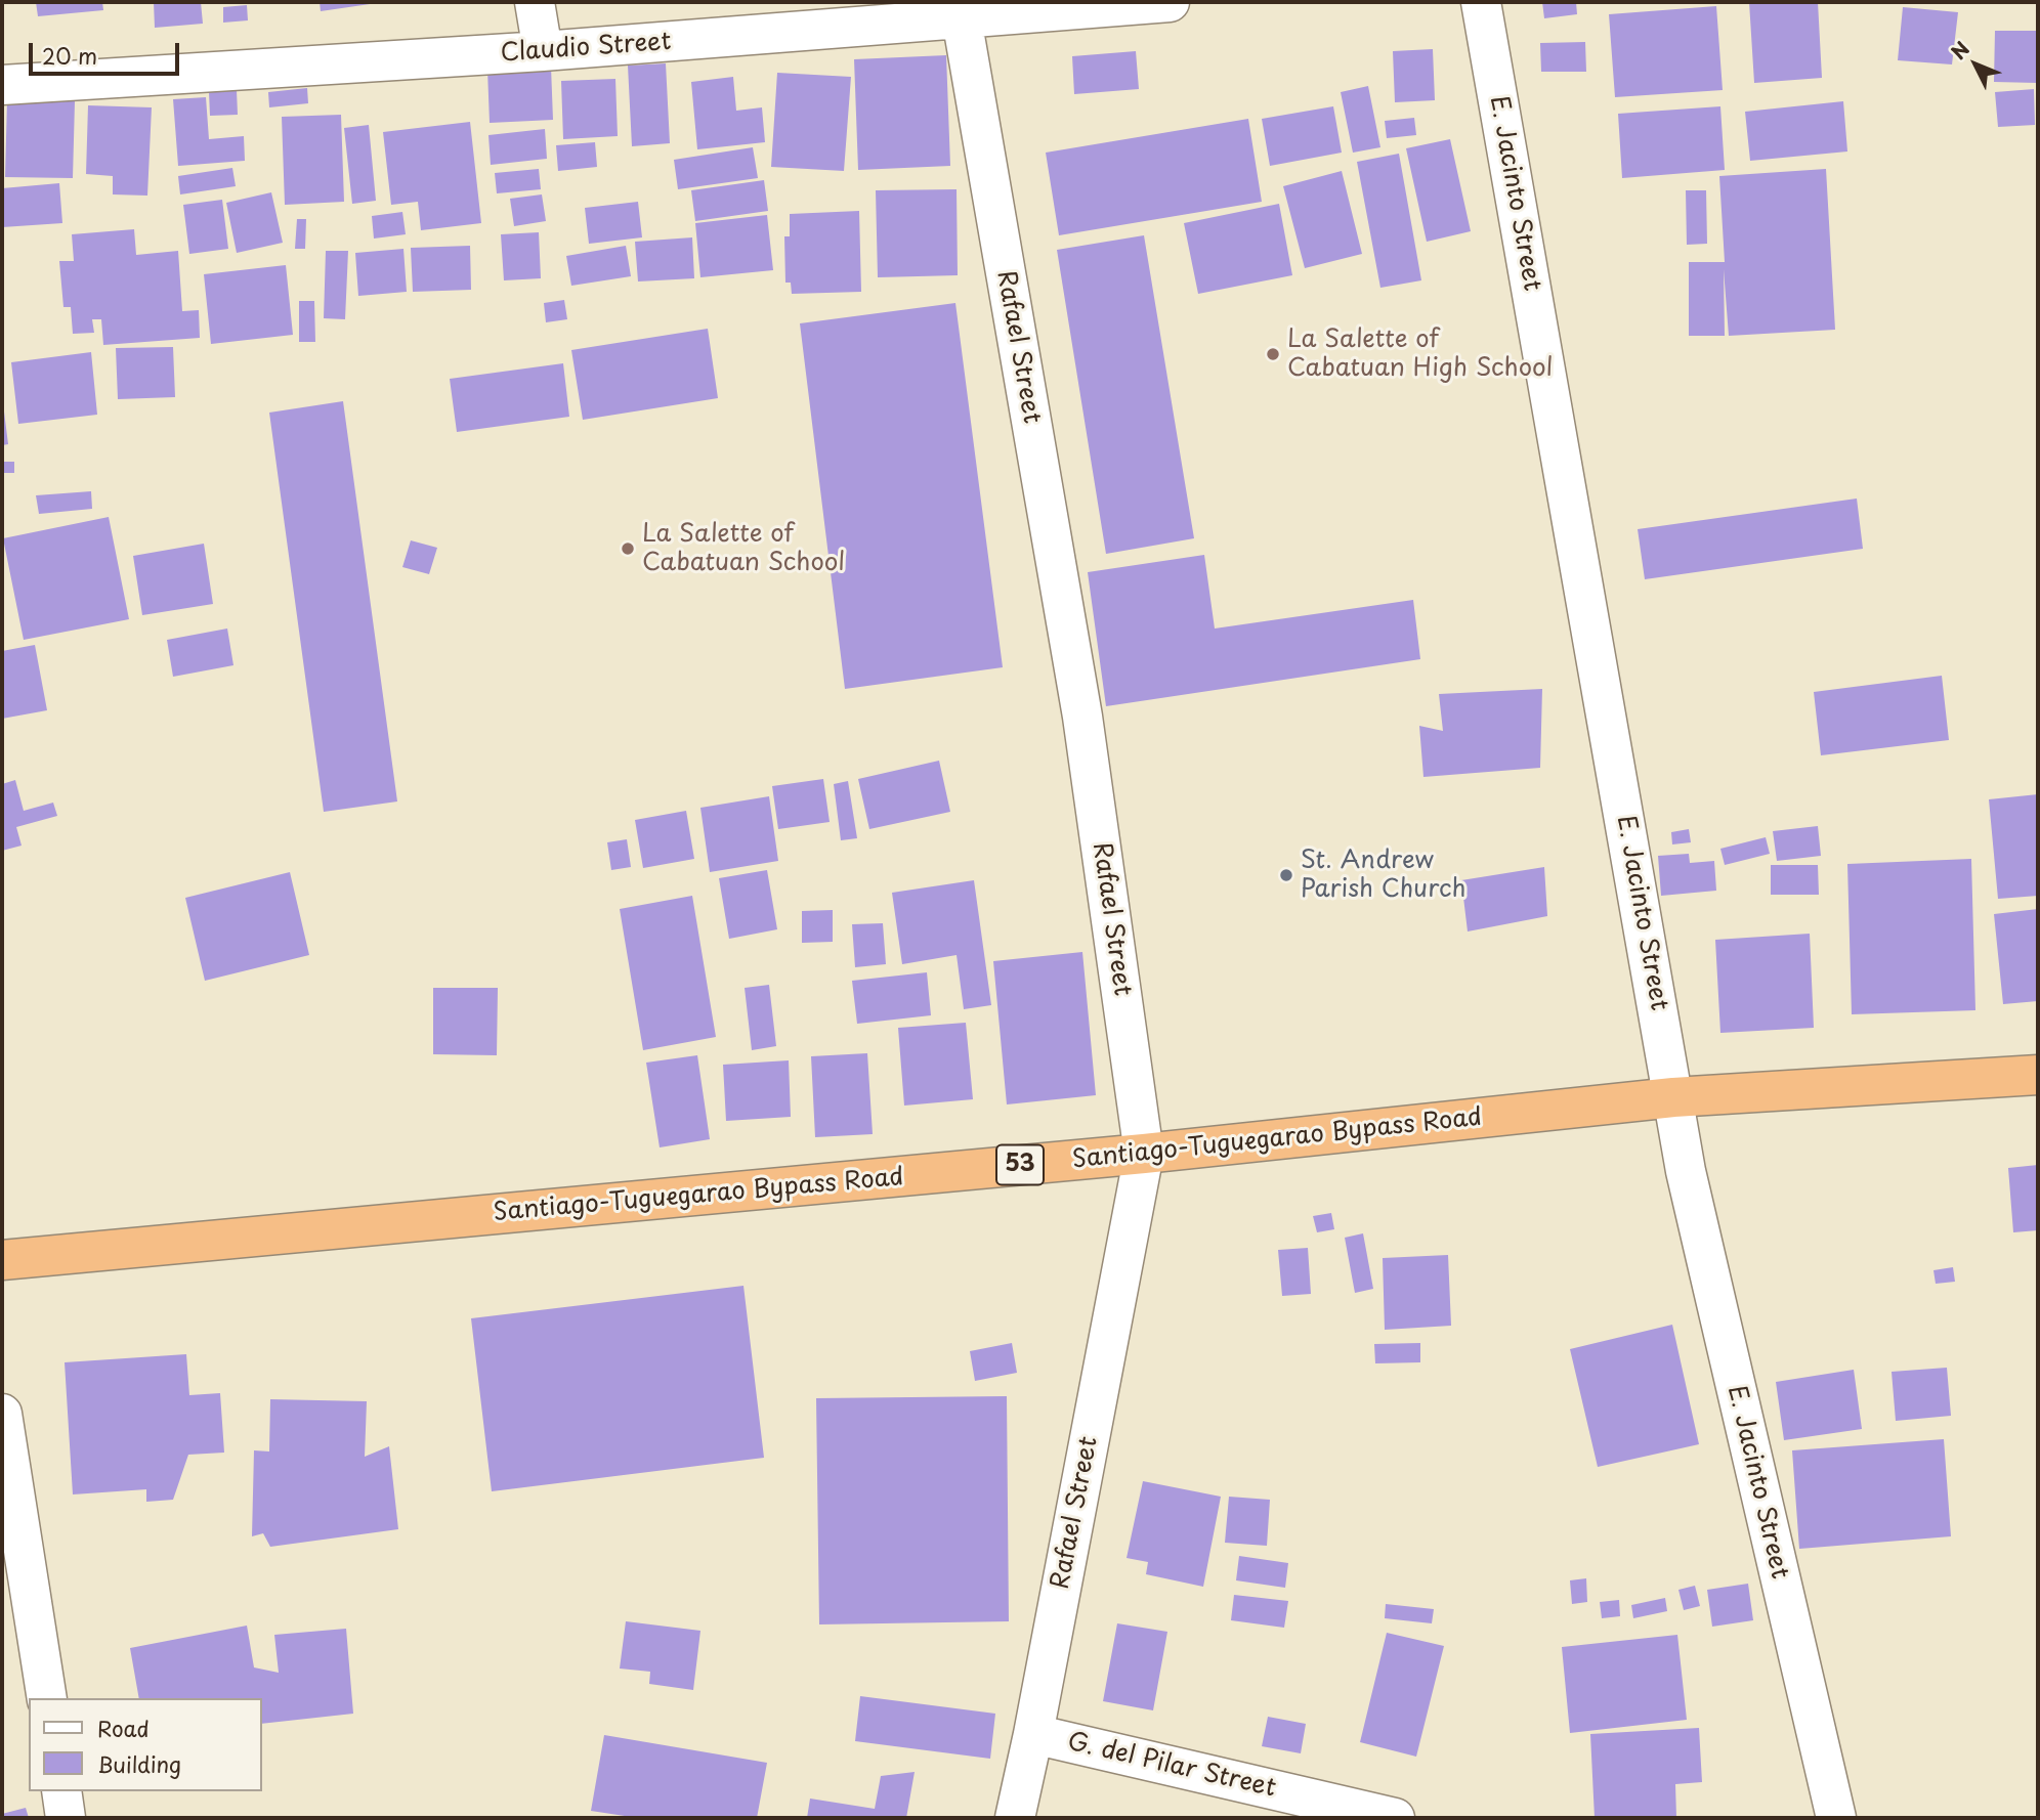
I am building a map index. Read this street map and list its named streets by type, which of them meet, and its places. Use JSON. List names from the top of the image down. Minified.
{"streets":{"highway":["Santiago-Tuguegarao Bypass Road","53"],"street":["Claudio Street","E. Jacinto Street","Rafael Street","G. del Pilar Street"]},"crossings":[["Claudio Street","Rafael Street"],["E. Jacinto Street","Santiago-Tuguegarao Bypass Road"],["Rafael Street","Santiago-Tuguegarao Bypass Road"],["Rafael Street","G. del Pilar Street"]],"places":["La Salette of Cabatuan High School","La Salette of Cabatuan School","St. Andrew Parish Church"],"legend":["Road","Building"],"scale_bar":"20 m","north":"top left"}
